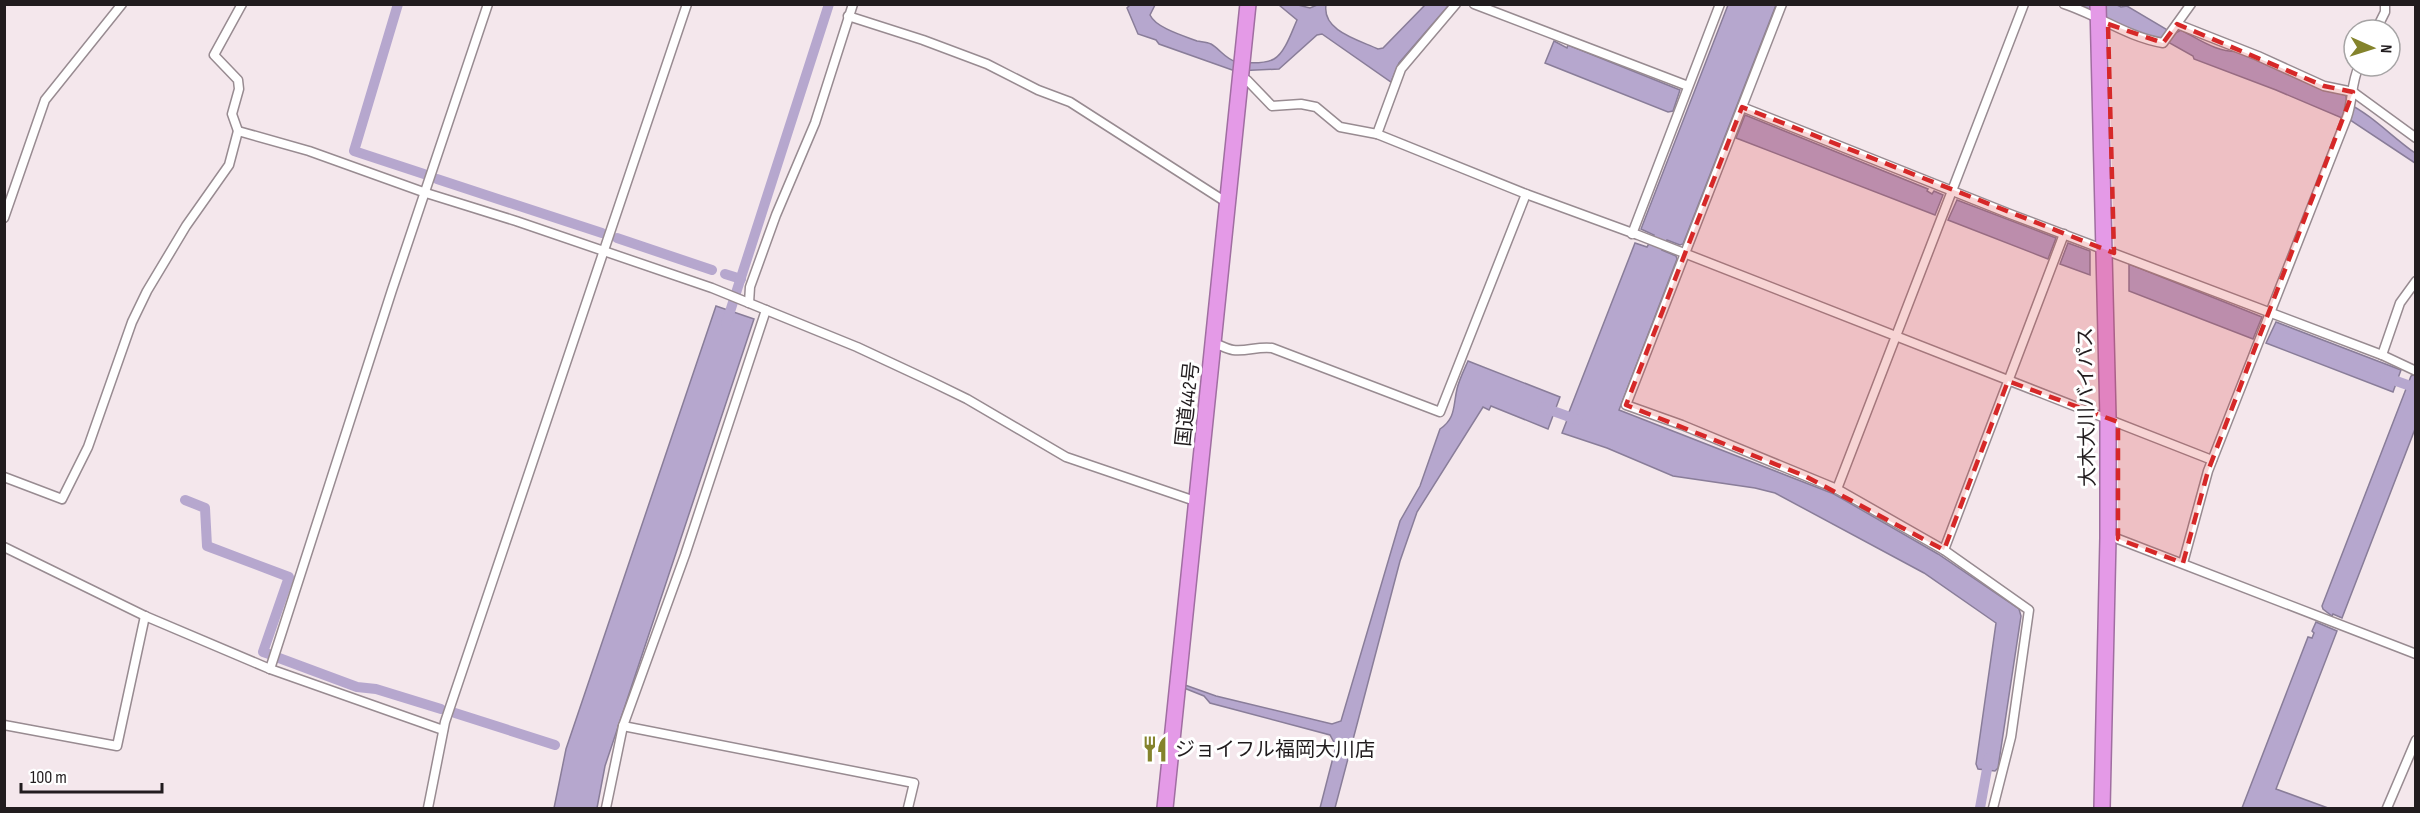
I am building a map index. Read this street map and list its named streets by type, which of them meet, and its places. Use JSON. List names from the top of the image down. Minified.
{"streets":{"highway":["国道442号","大木大川バイパス"]},"places":{"restaurant":["ジョイフル福岡大川店"]},"scale_bar":"100 m","north":"right"}
